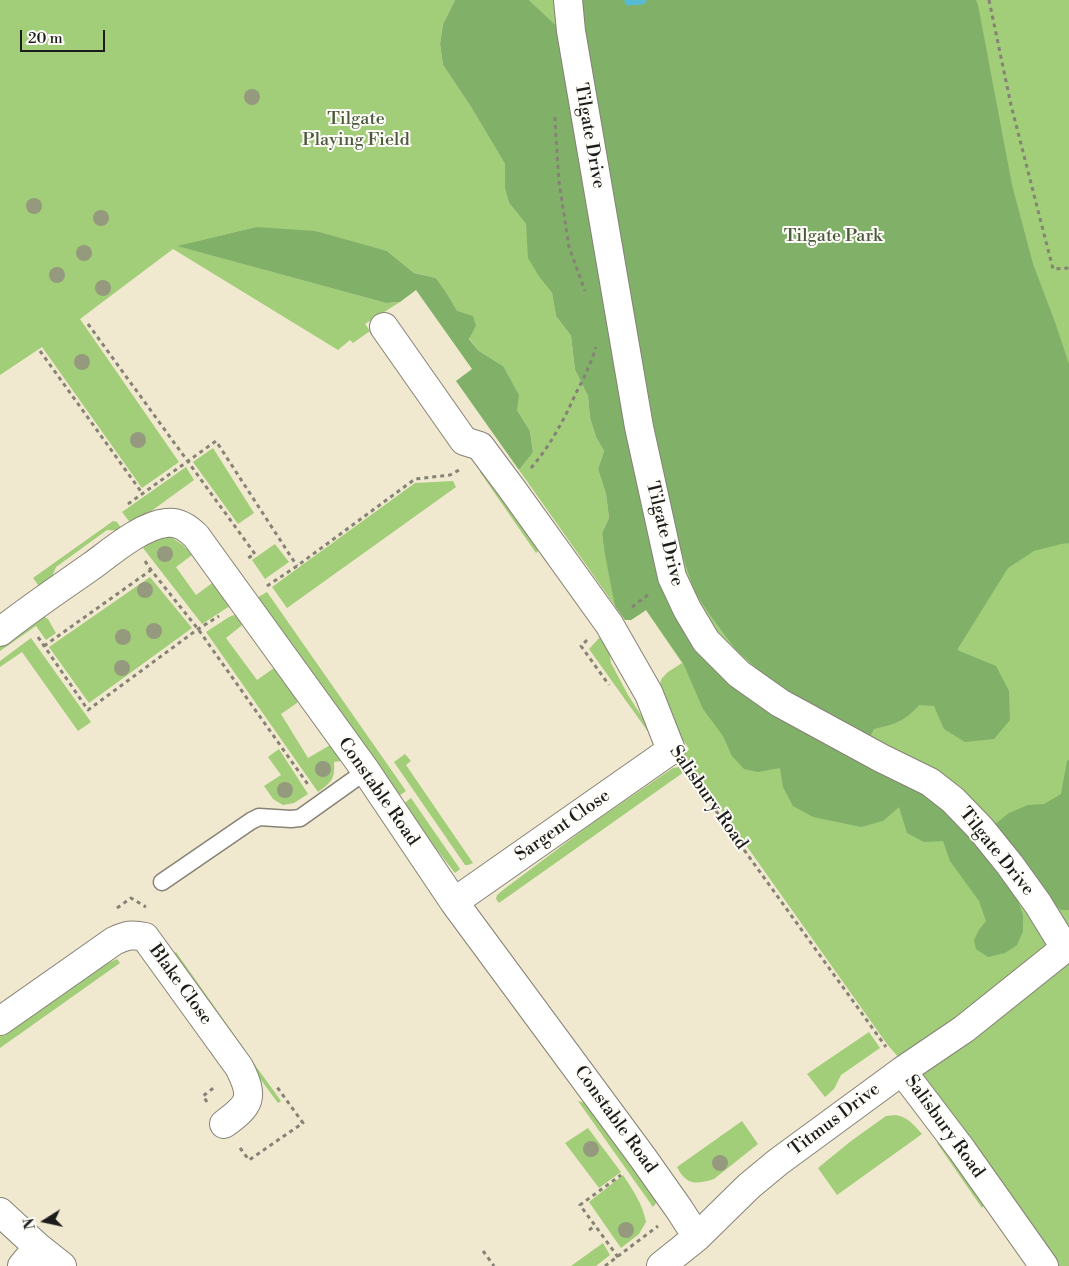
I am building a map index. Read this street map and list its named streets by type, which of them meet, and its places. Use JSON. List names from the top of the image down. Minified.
{"streets":{"street":["Tilgate Drive","Constable Road","Salisbury Road","Sargent Close","Blake Close","Titmus Drive"]},"crossings":[["Tilgate Drive","Titmus Drive"],["Constable Road","Sargent Close"],["Constable Road","Titmus Drive"],["Salisbury Road","Sargent Close"],["Salisbury Road","Titmus Drive"]],"parks":["Tilgate Playing Field","Tilgate Park"],"scale_bar":"20 m","north":"left"}
